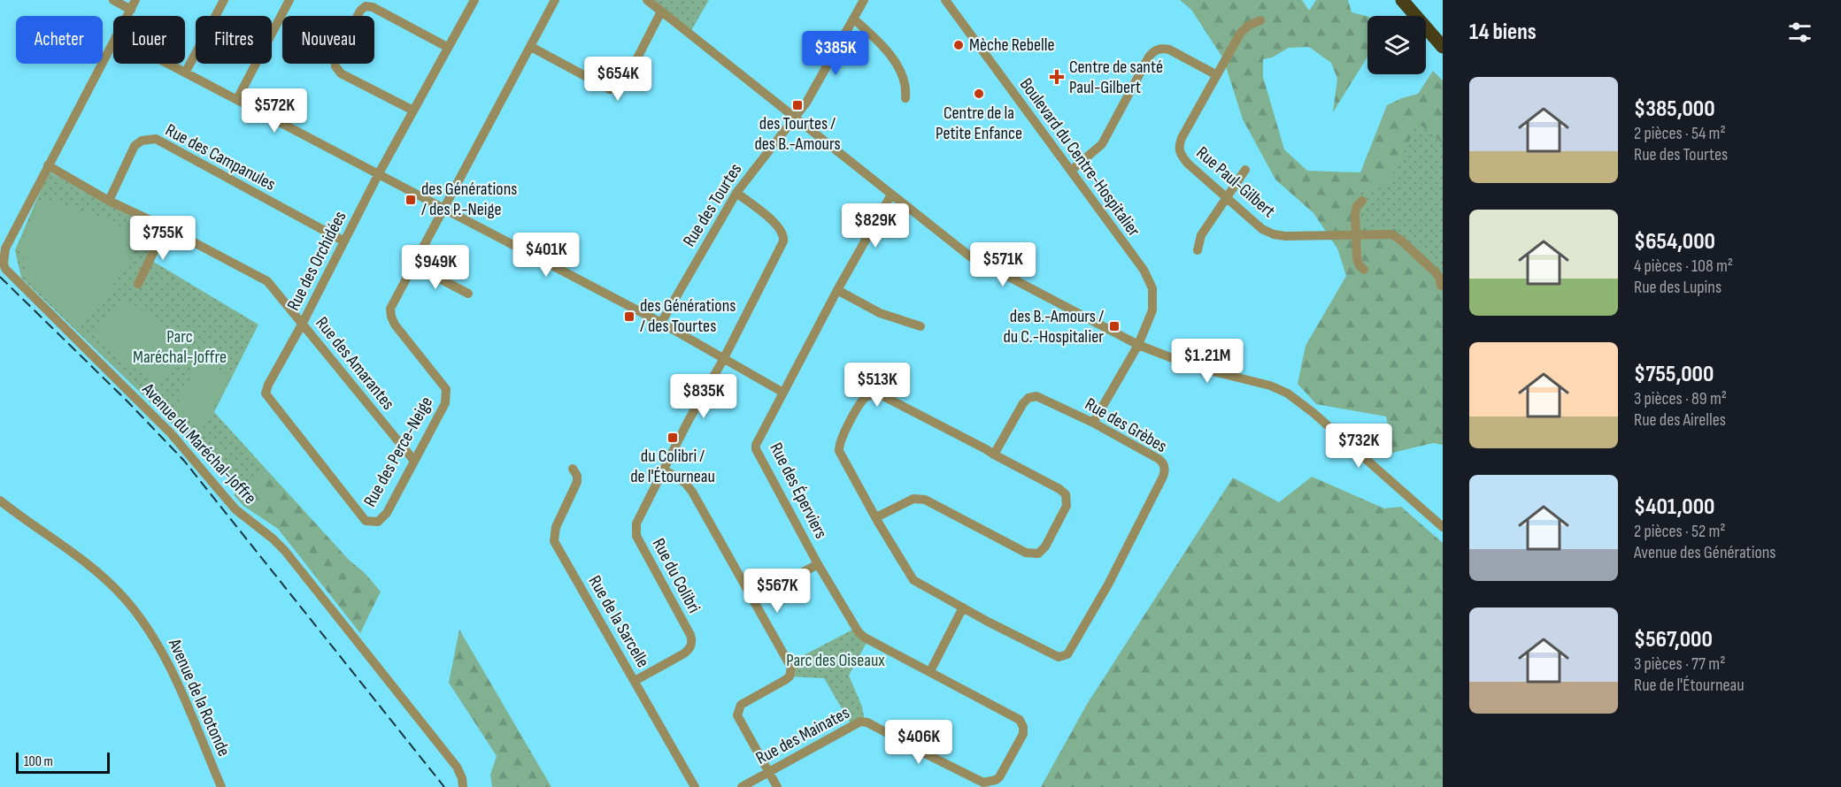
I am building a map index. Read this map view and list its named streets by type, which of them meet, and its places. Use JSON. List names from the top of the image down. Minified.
{"streets":{"street":["Rue des Campanules","Boulevard du Centre-Hospitalier","Rue Paul-Gilbert","Rue des Tourtes","Rue des Orchidées","Rue des Amarantes","Rue des Grèbes","Avenue du Maréchal-Joffre","Rue des Perce-Neige","Rue des Éperviers","Rue du Colibri","Rue de la Sarcelle","Avenue de la Rotonde","Rue des Mainates"]},"crossings":[["Rue des Campanules","Rue des Orchidées"],["Rue des Campanules","Rue des Amarantes"],["Boulevard du Centre-Hospitalier","Rue des Grèbes"],["Rue des Tourtes","Rue du Colibri"],["Rue des Orchidées","Rue des Amarantes"],["Rue des Orchidées","Rue des Perce-Neige"],["Rue des Amarantes","Avenue du Maréchal-Joffre"],["Rue des Amarantes","Rue des Perce-Neige"],["Rue des Éperviers","Rue des Mainates"],["Rue du Colibri","Rue de la Sarcelle"]],"parks":["Parc Maréchal-Joffre","Parc des Oiseaux"],"places":{"other":["Mèche Rebelle","Centre de la Petite Enfance"],"health":["Centre de santé Paul-Gilbert"],"transit":["des Tourtes / des B.-Amours","des Générations / des P.-Neige","des Générations / des Tourtes","des B.-Amours / du C.-Hospitalier","du Colibri / de l'Étourneau"]},"scale_bar":"100 m","page":{"heading":"14 biens","chip":["Acheter","Louer","Filtres","Nouveau"],"price":["$385K","$654K","$572K","$829K","$755K","$401K","$571K","$949K","$1.21M","$513K","$835K","$732K","$567K","$406K"],"list":[{"name":"$385,000","note":"2 pièces · 54 m² · Rue des Tourtes"},{"name":"$654,000","note":"4 pièces · 108 m² · Rue des Lupins"},{"name":"$755,000","note":"3 pièces · 89 m² · Rue des Airelles"},{"name":"$401,000","note":"2 pièces · 52 m² · Avenue des Générations"},{"name":"$567,000","note":"3 pièces · 77 m² · Rue de l'Étourneau"}],"scale":"100 m"}}
